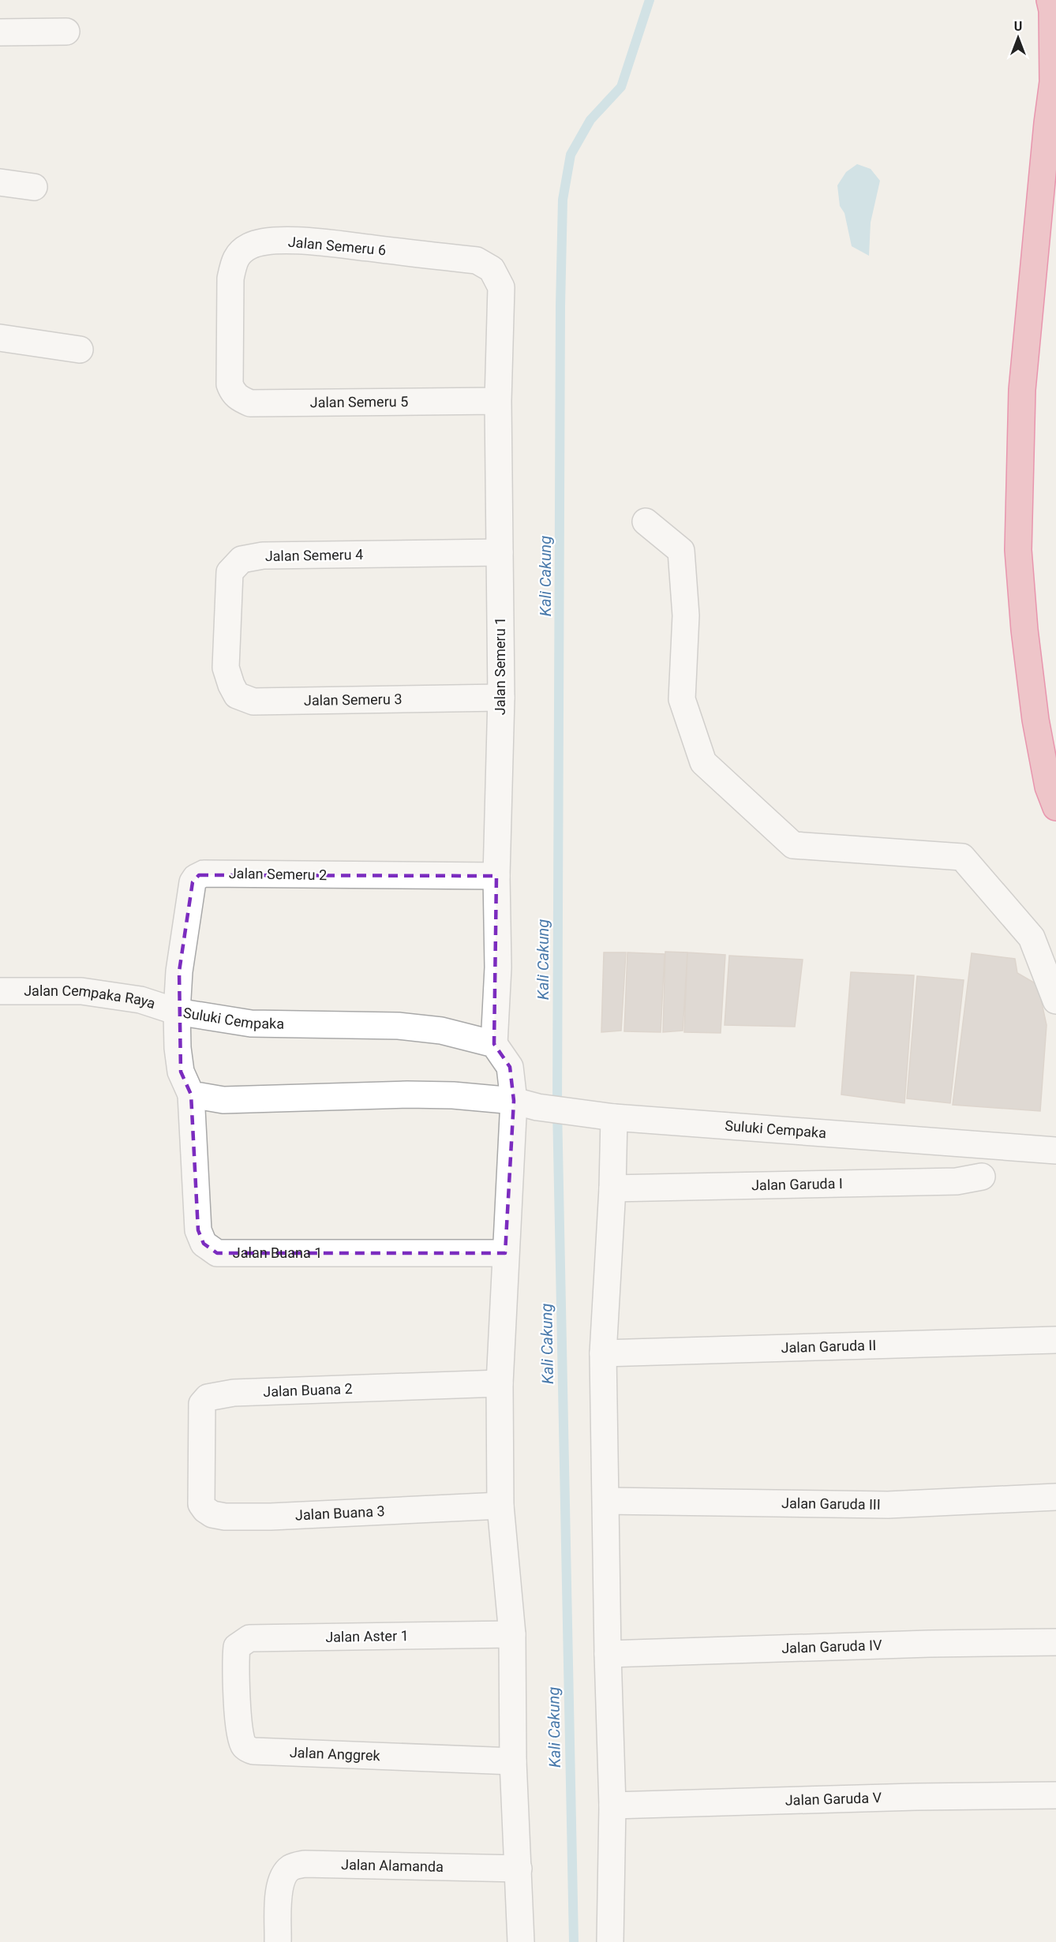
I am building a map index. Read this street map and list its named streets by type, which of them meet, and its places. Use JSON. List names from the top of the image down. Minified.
{"streets":{"street":["Jalan Semeru 6","Jalan Semeru 5","Jalan Semeru 4","Jalan Semeru 1","Jalan Semeru 3","Jalan Semeru 2","Jalan Cempaka Raya","Suluki Cempaka","Jalan Garuda I","Jalan Buana 1","Jalan Garuda II","Jalan Buana 2","Jalan Garuda III","Jalan Buana 3","Jalan Aster 1","Jalan Garuda IV","Jalan Anggrek","Jalan Garuda V","Jalan Alamanda"]},"crossings":[["Jalan Semeru 6","Jalan Semeru 5"],["Jalan Semeru 6","Jalan Semeru 1"],["Jalan Semeru 5","Jalan Semeru 1"],["Jalan Semeru 4","Jalan Semeru 1"],["Jalan Semeru 4","Jalan Semeru 3"],["Jalan Semeru 1","Jalan Semeru 3"],["Jalan Semeru 1","Jalan Semeru 2"],["Jalan Semeru 1","Suluki Cempaka"],["Jalan Semeru 2","Jalan Cempaka Raya"],["Jalan Semeru 2","Suluki Cempaka"],["Jalan Cempaka Raya","Suluki Cempaka"],["Suluki Cempaka","Jalan Buana 1"],["Jalan Buana 2","Jalan Buana 3"],["Jalan Aster 1","Jalan Anggrek"]],"water":["Kali Cakung"],"north":"top"}
